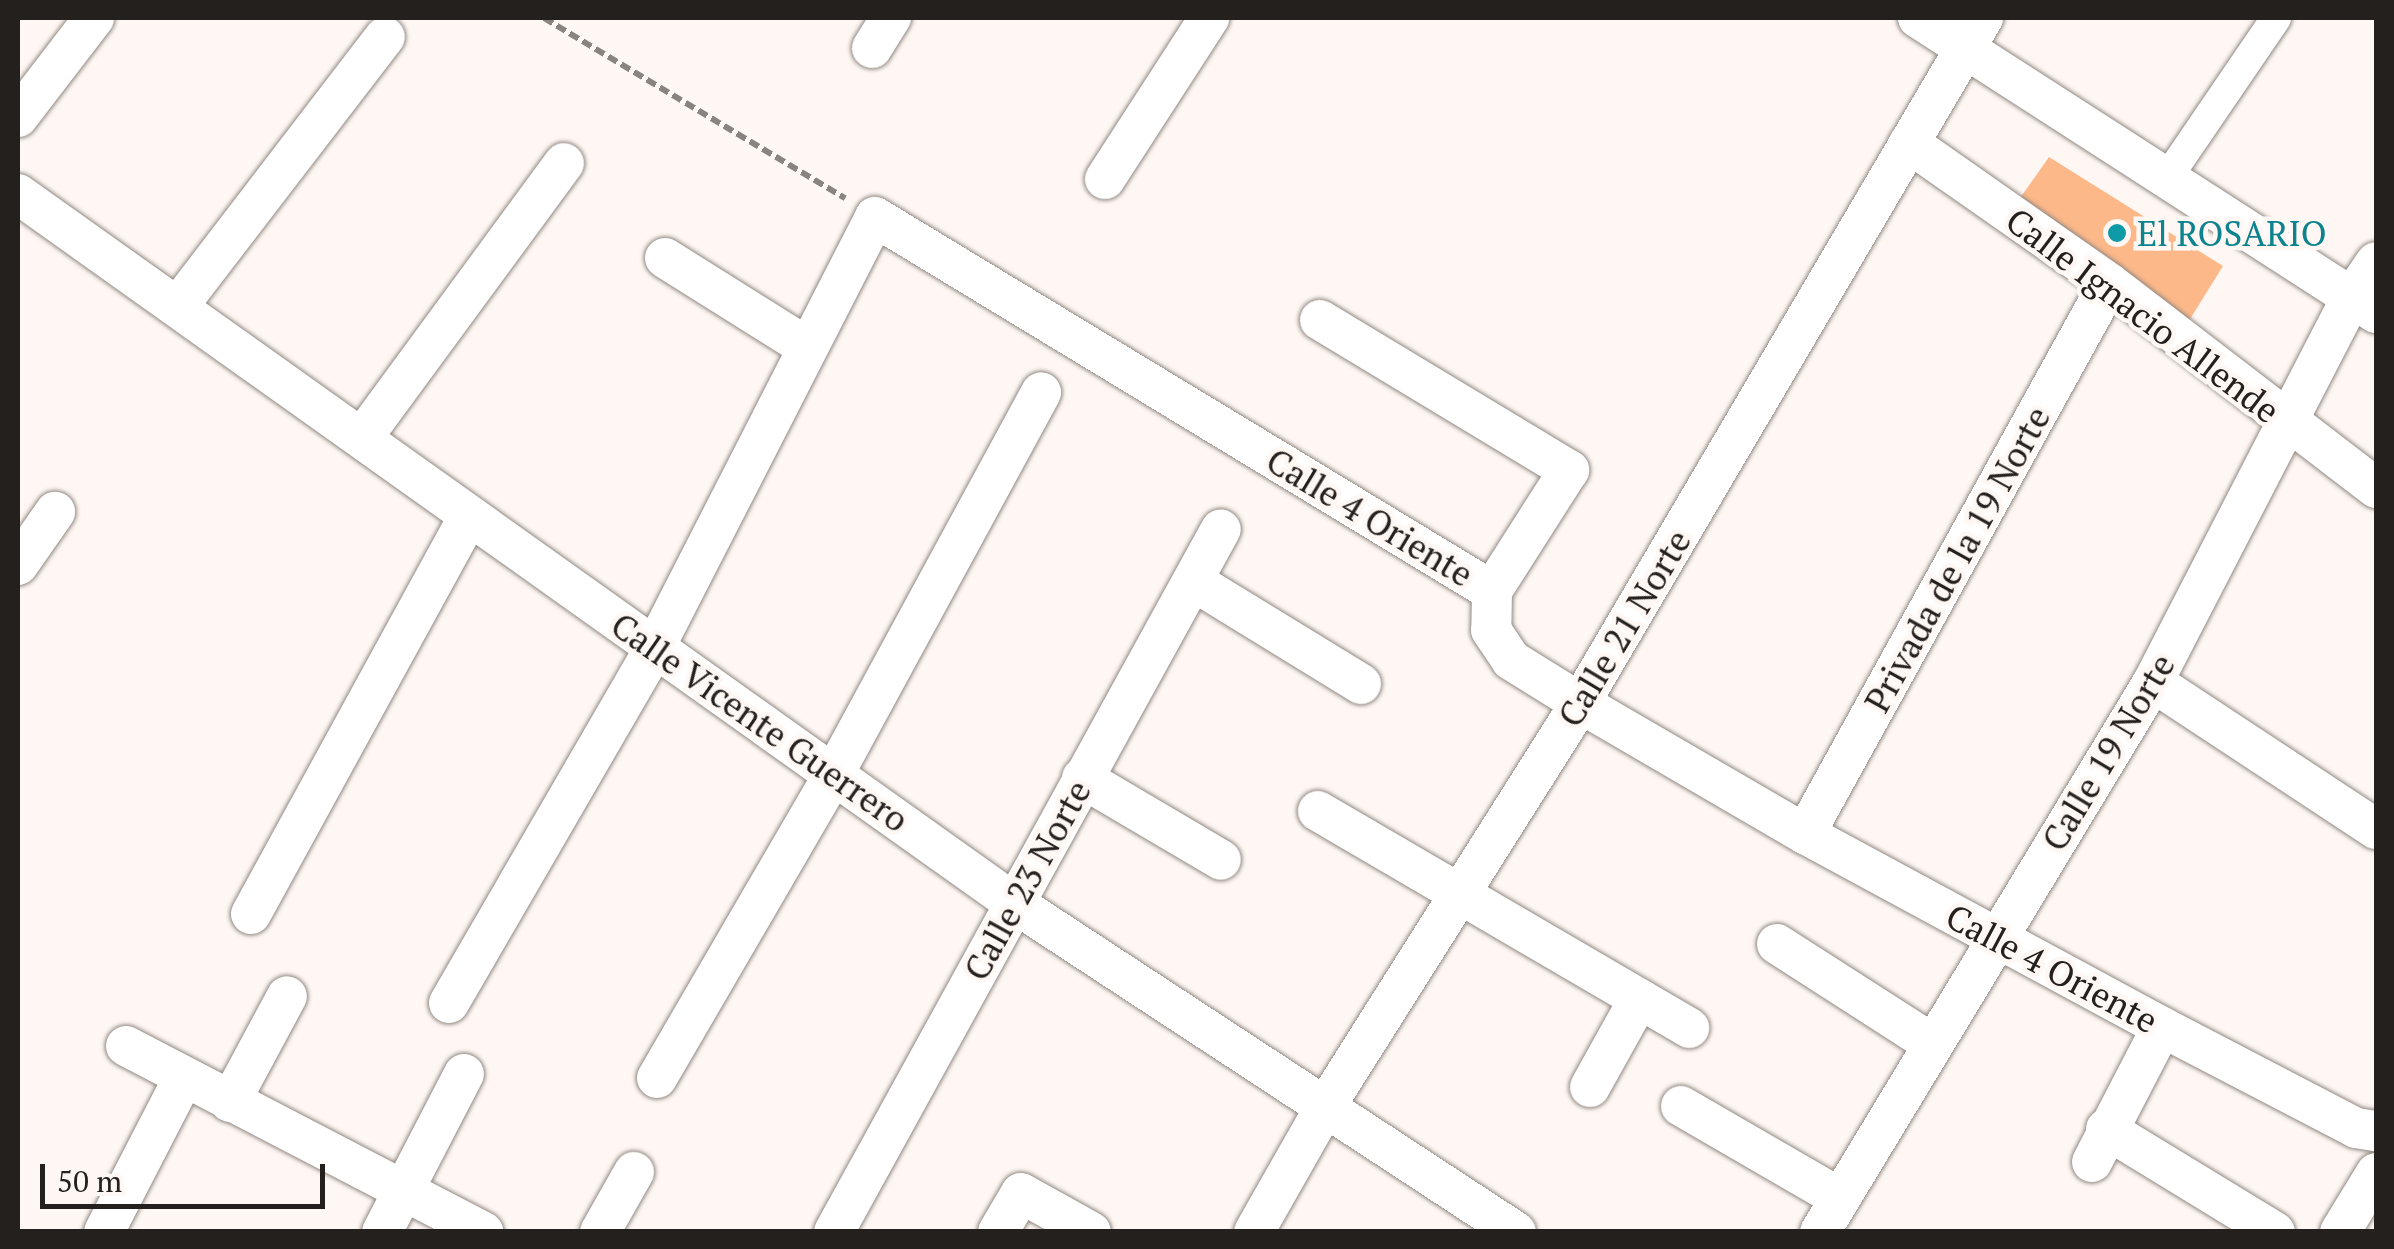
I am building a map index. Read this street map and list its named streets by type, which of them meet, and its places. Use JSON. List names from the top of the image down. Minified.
{"streets":{"street":["Calle Ignacio Allende","Calle 4 Oriente","Privada de la 19 Norte","Calle 21 Norte","Calle Vicente Guerrero","Calle 19 Norte","Calle 23 Norte"]},"crossings":[["Calle Ignacio Allende","Privada de la 19 Norte"],["Calle Ignacio Allende","Calle 21 Norte"],["Calle Ignacio Allende","Calle 19 Norte"],["Calle 4 Oriente","Privada de la 19 Norte"],["Calle 4 Oriente","Calle 21 Norte"],["Calle 4 Oriente","Calle 19 Norte"],["Calle 21 Norte","Calle Vicente Guerrero"],["Calle Vicente Guerrero","Calle 23 Norte"]],"places":["El ROSARIO"],"scale_bar":"50 m"}
